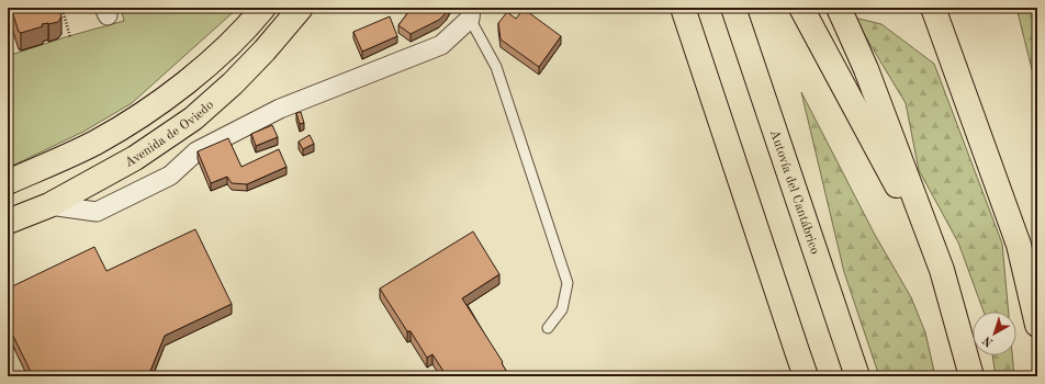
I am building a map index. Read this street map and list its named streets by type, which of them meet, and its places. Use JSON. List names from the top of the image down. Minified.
{"streets":{"main road":["Avenida de Oviedo","Autovía del Cantábrico"]},"north":"bottom left"}
